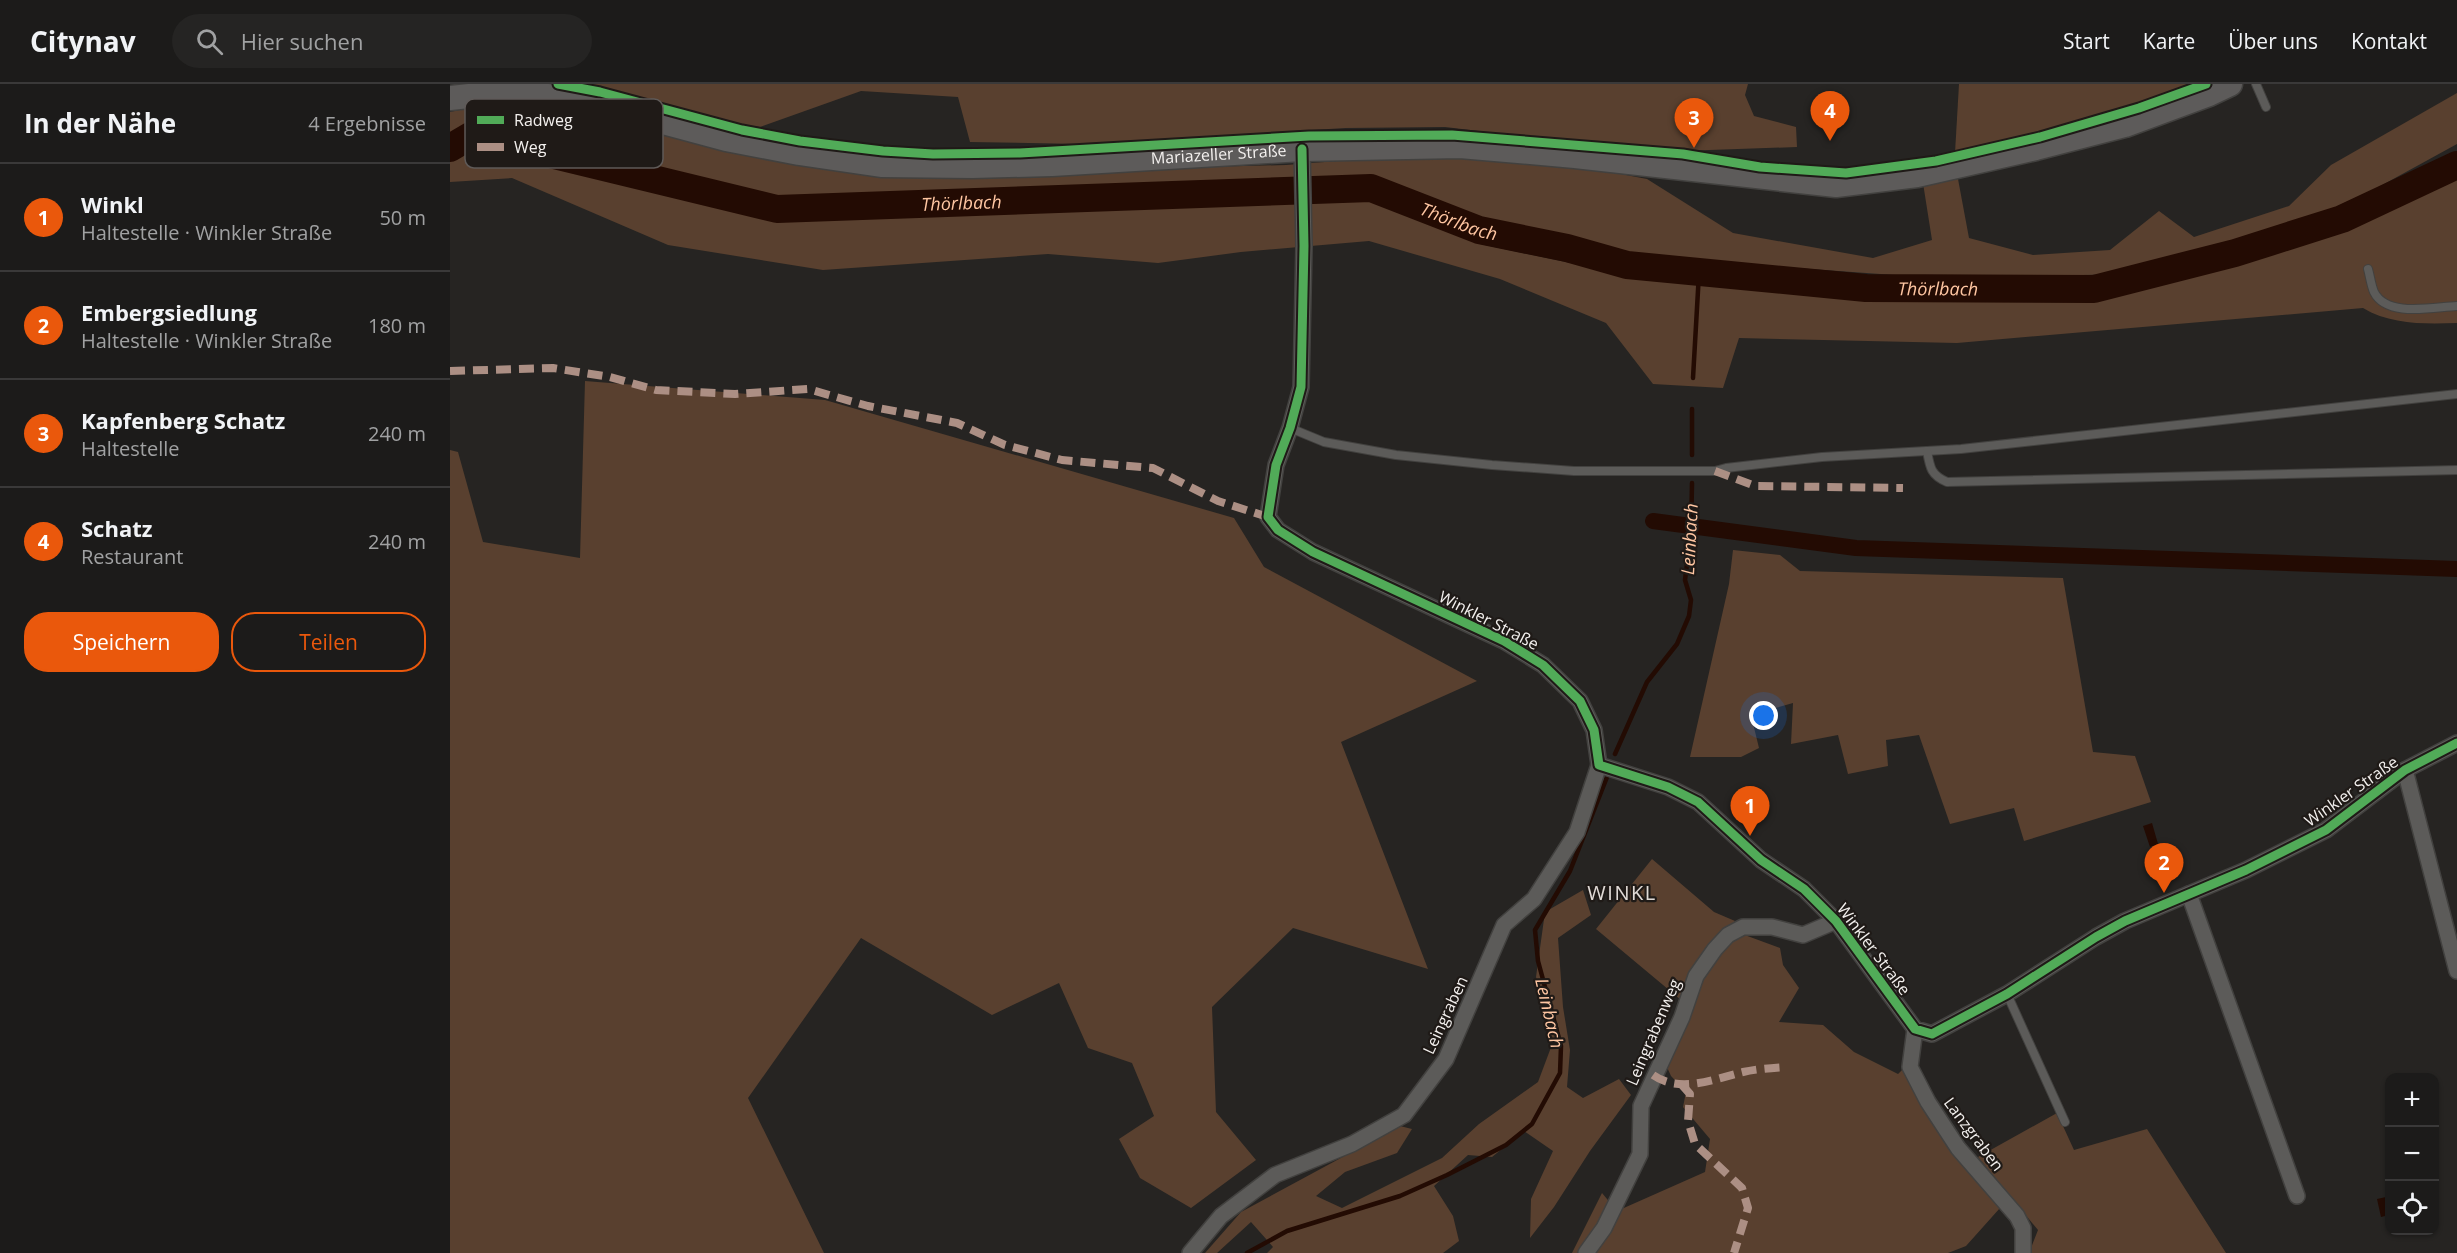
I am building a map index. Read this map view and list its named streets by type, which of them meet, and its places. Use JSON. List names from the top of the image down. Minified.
{"streets":{"main road":["Mariazeller Straße"],"street":["Winkler Straße","Leingraben","Leingrabenweg","Lanzgraben"]},"crossings":[["Mariazeller Straße","Winkler Straße"],["Winkler Straße","Leingraben"],["Winkler Straße","Leingrabenweg"],["Winkler Straße","Lanzgraben"]],"districts":["WINKL"],"water":["Thörlbach","Leinbach"],"legend":["Radweg","Weg"],"page":{"header":"Citynav","search":"Hier suchen","nav":["Start","Karte","Über uns","Kontakt"],"heading":["In der Nähe","4 Ergebnisse"],"pins":["4","3","1","2"],"list":[{"mark":"1","name":"Winkl","note":"Haltestelle · Winkler Straße","value":"50 m"},{"mark":"2","name":"Embergsiedlung","note":"Haltestelle · Winkler Straße","value":"180 m"},{"mark":"3","name":"Kapfenberg Schatz","note":"Haltestelle","value":"240 m"},{"mark":"4","name":"Schatz","note":"Restaurant","value":"240 m"}],"buttons":["Speichern","Teilen"],"map_buttons":["+","−"]}}
